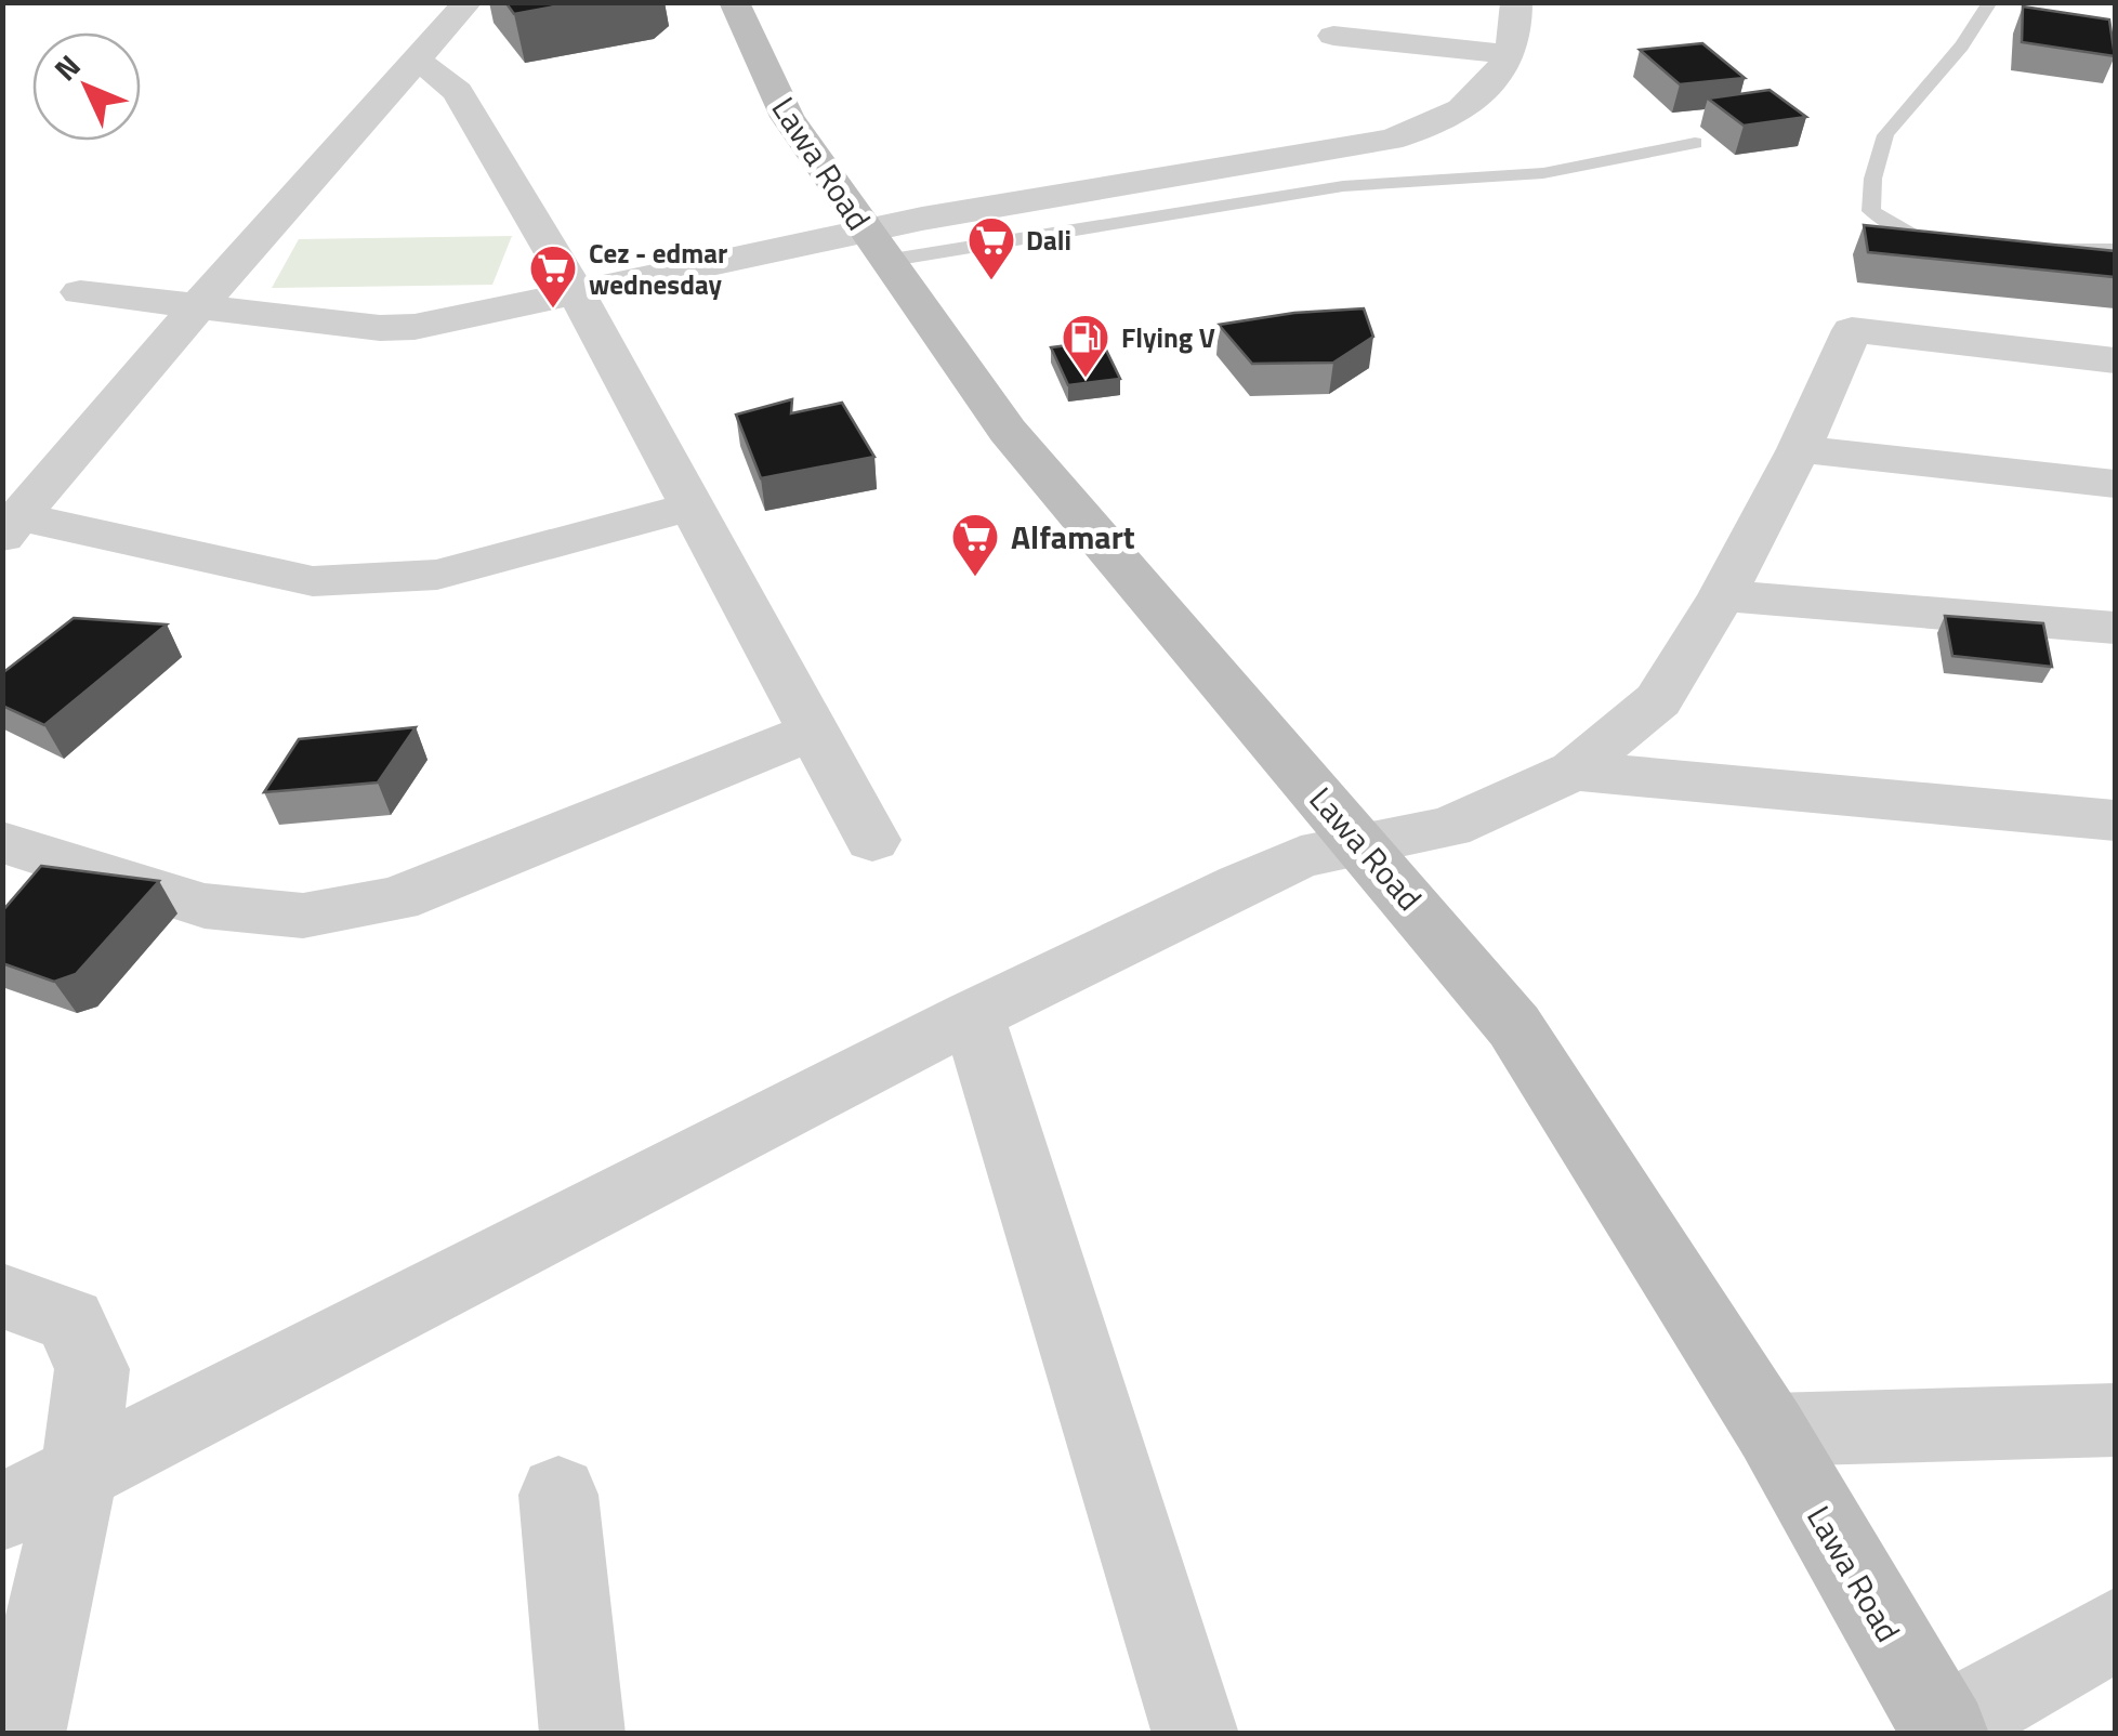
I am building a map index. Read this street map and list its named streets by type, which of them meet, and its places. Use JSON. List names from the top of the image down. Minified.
{"streets":{"main road":["Lawa Road"]},"places":{"supermarket":["Dali","Cez - edmar wednesday","Alfamart"],"fuel station":["Flying V"]},"north":"top left"}
